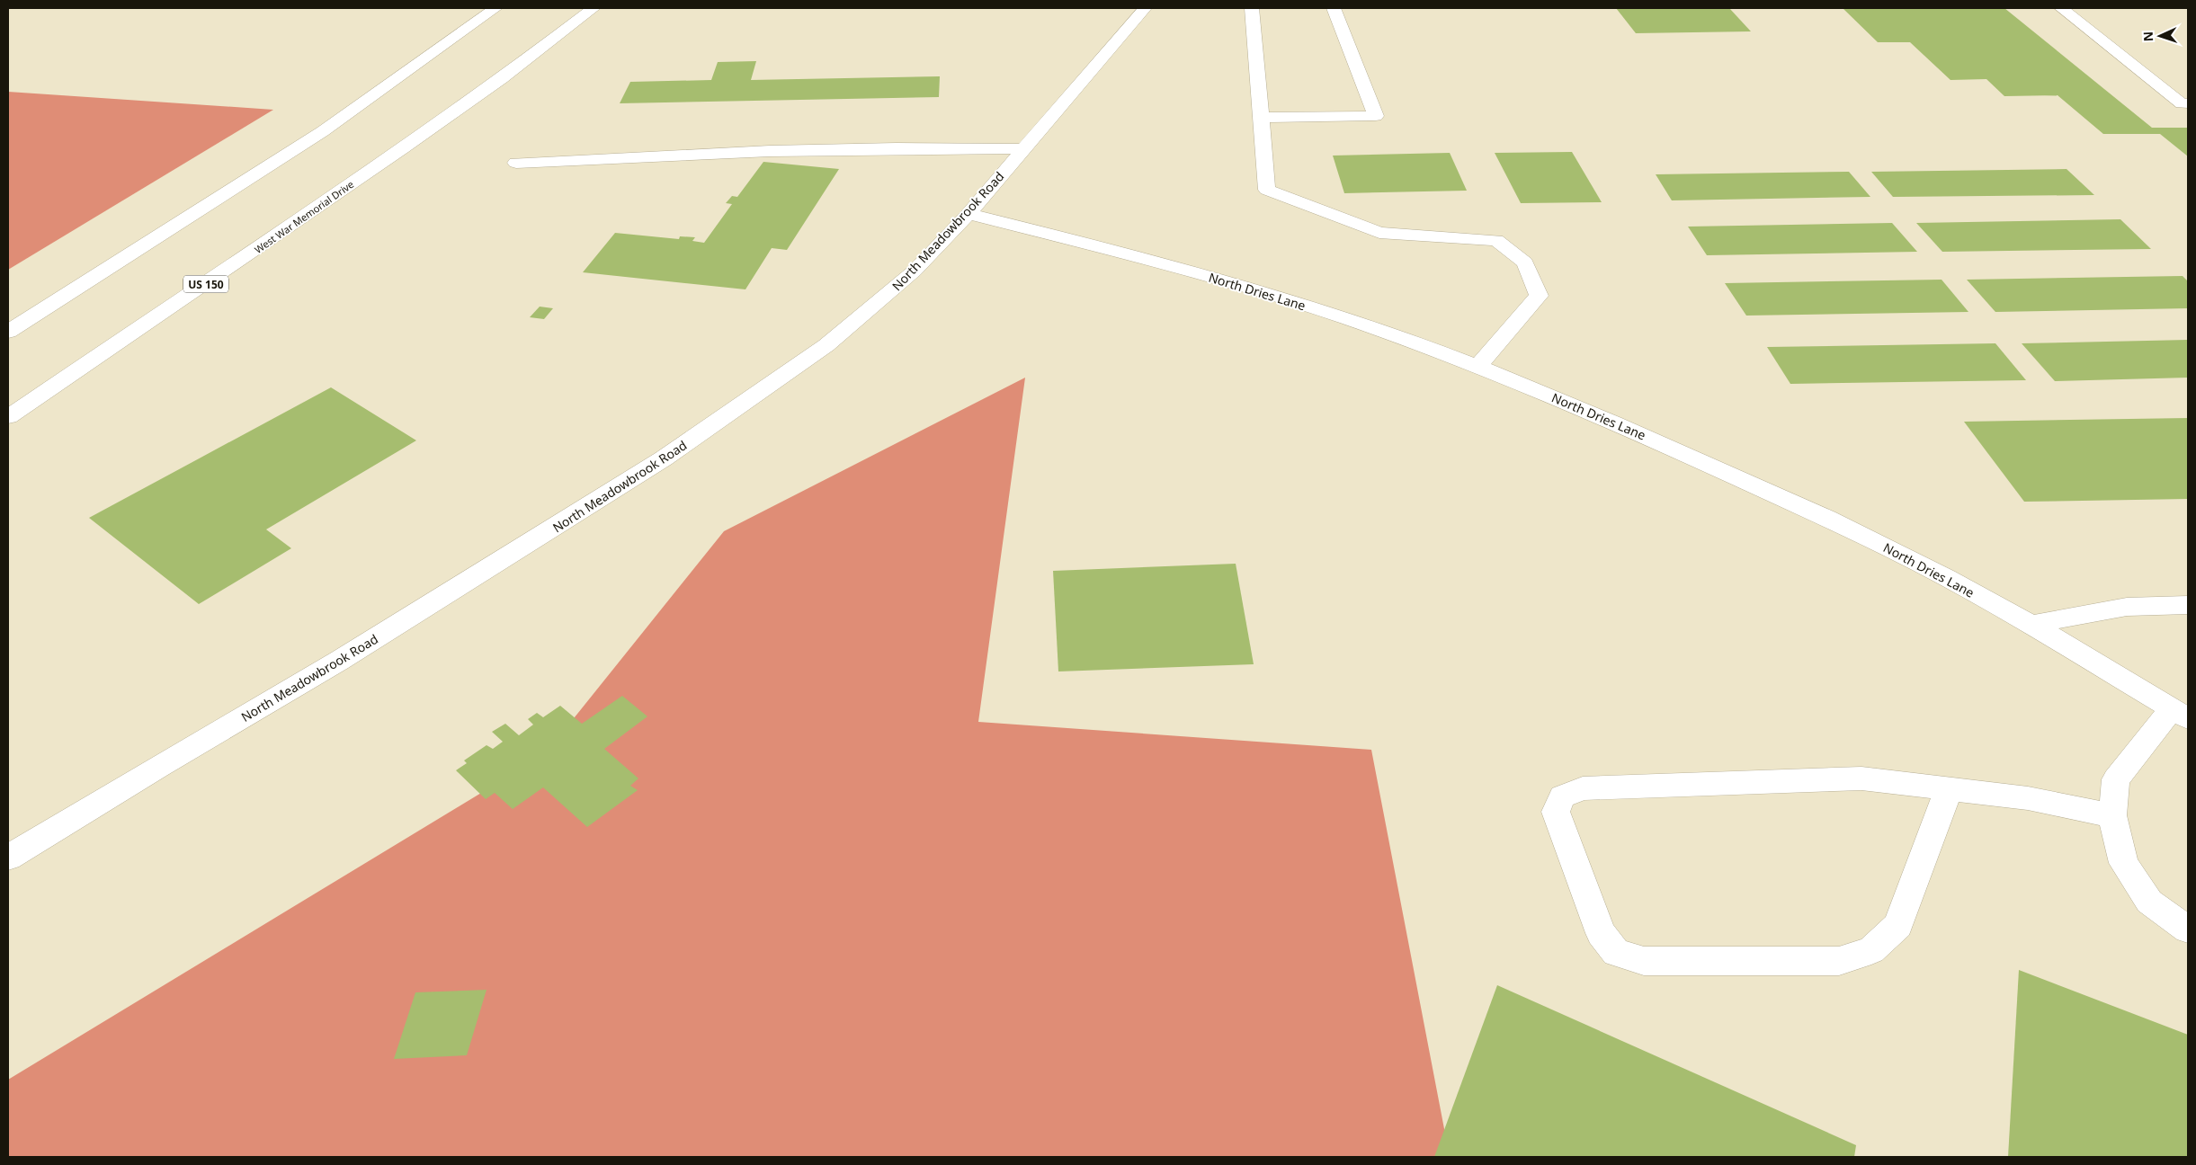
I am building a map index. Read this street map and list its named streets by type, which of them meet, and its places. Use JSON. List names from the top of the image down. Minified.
{"streets":{"main road":["West War Memorial Drive","North Meadowbrook Road","US 150","North Dries Lane"]},"crossings":[["North Meadowbrook Road","North Dries Lane"]],"north":"left"}
